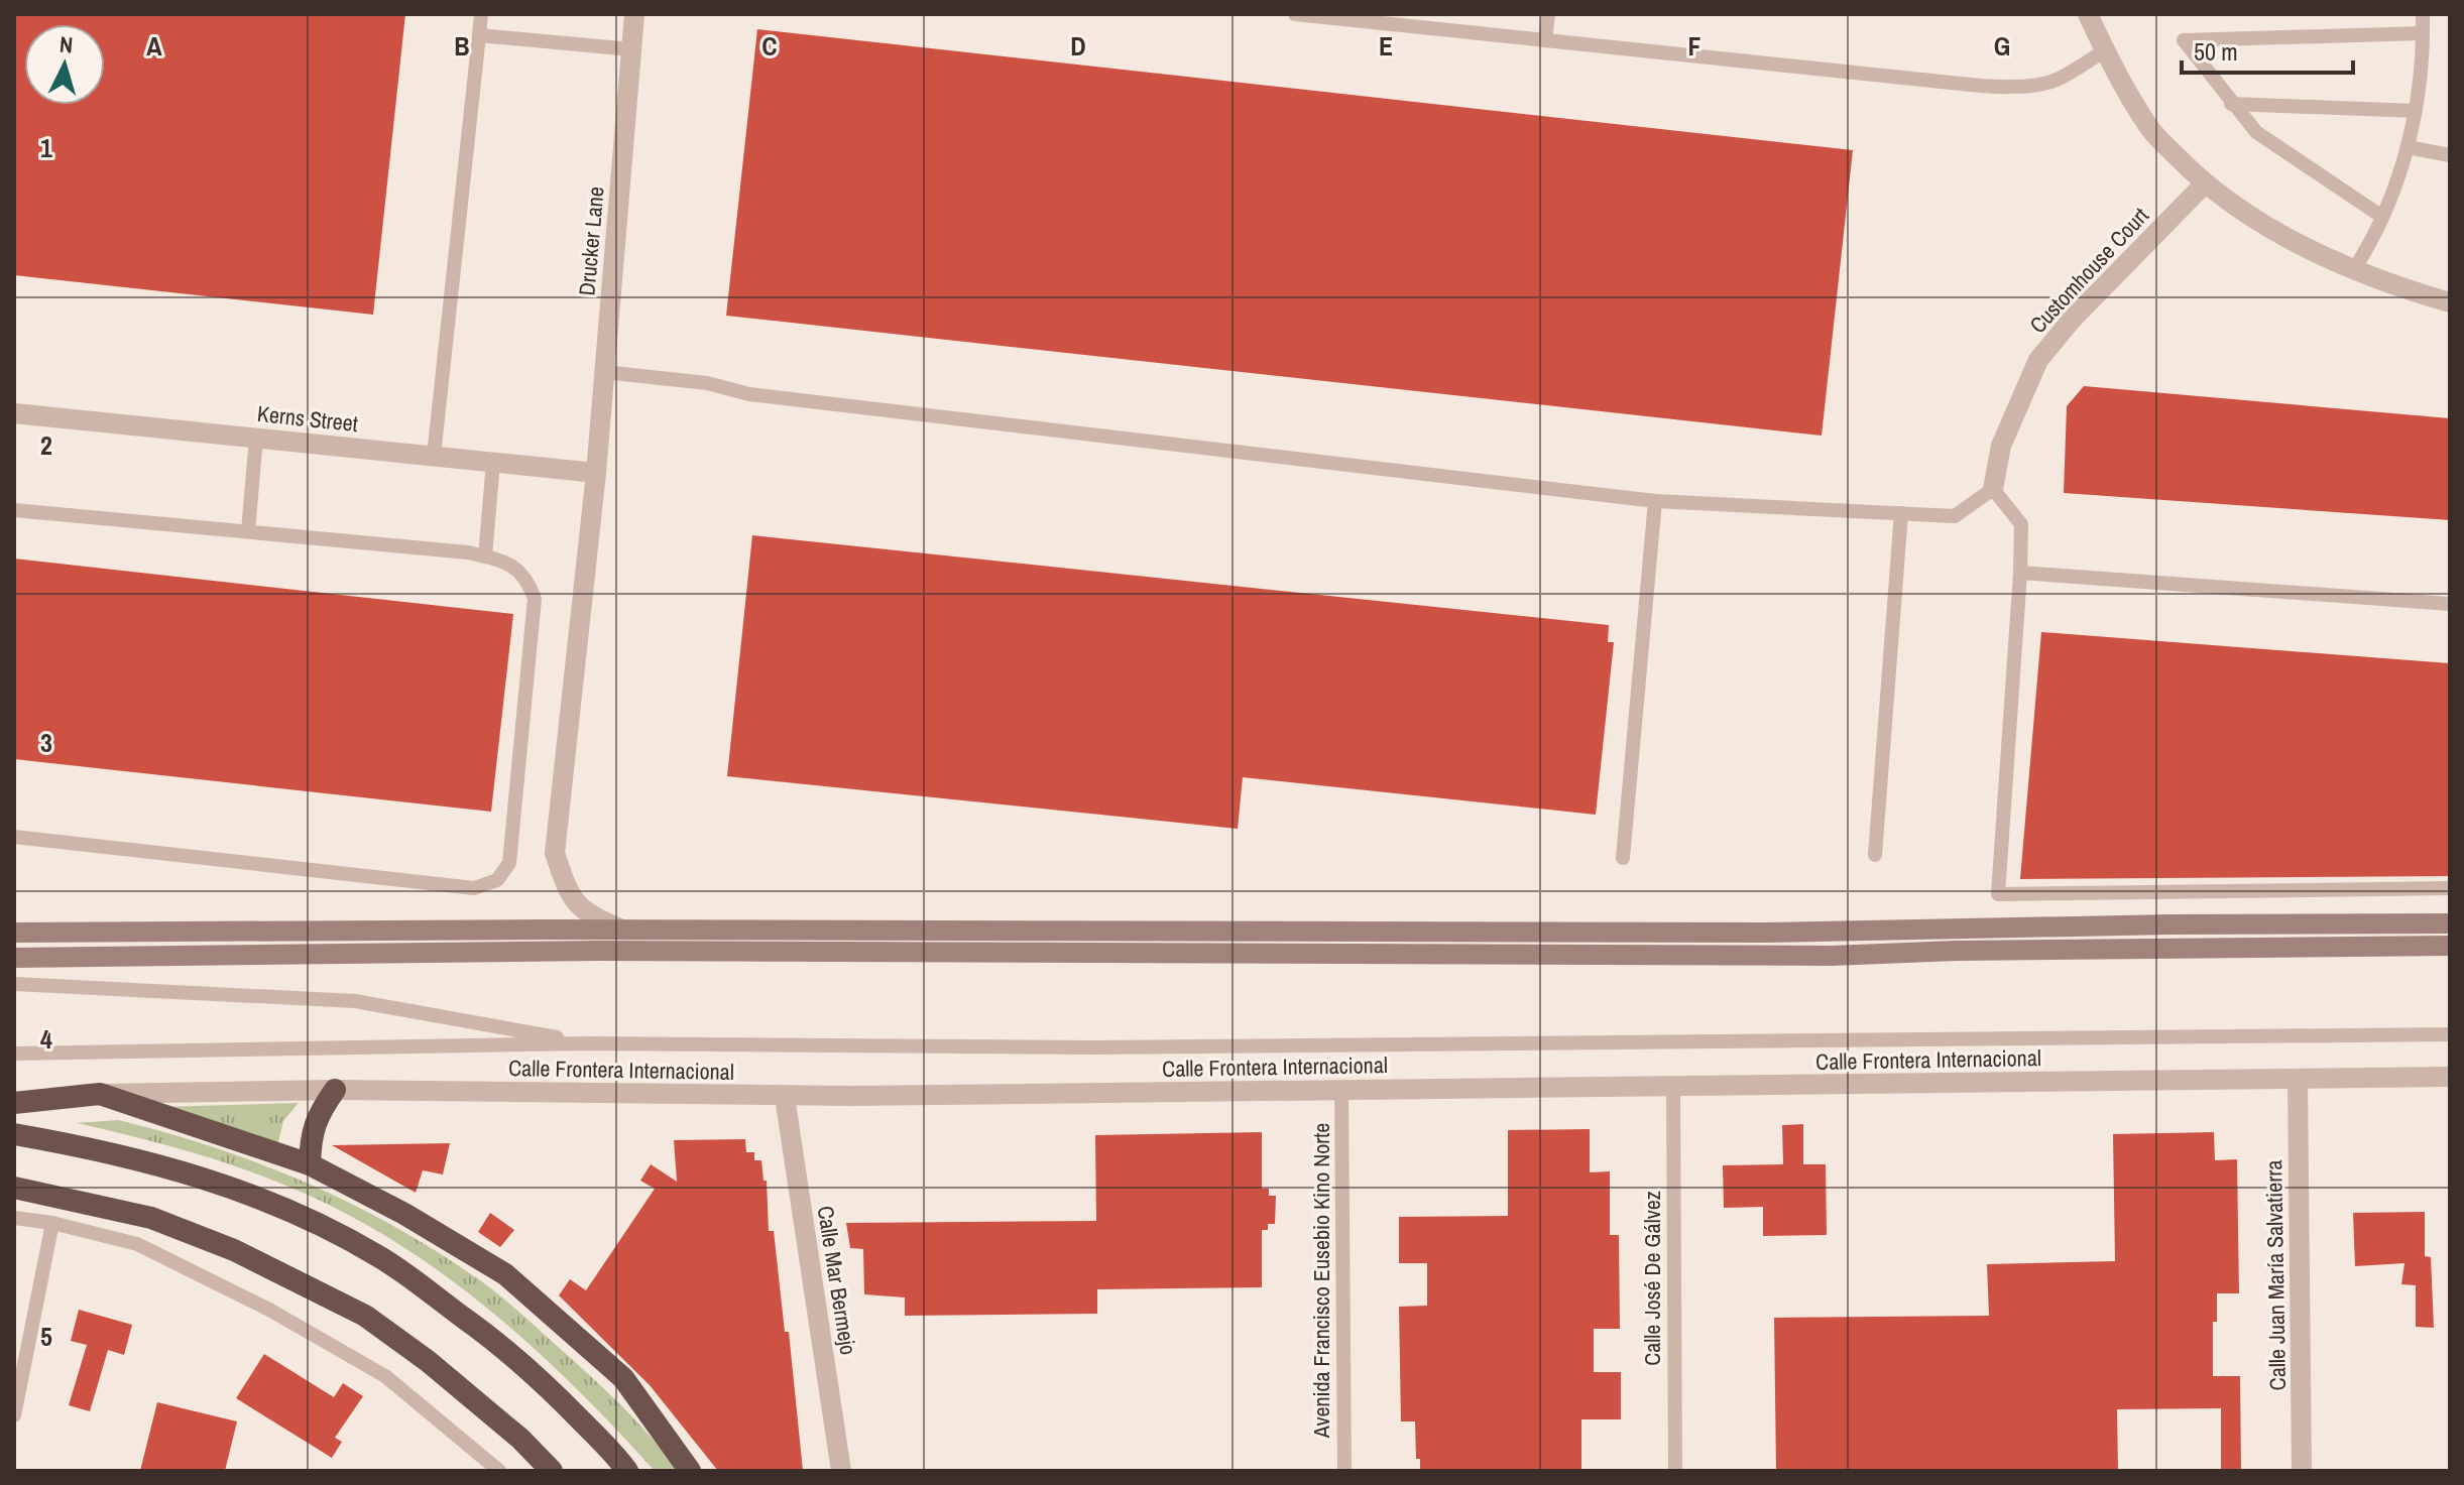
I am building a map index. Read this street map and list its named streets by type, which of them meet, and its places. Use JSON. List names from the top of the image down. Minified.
{"streets":{"street":["Drucker Lane","Customhouse Court","Kerns Street","Calle Frontera Internacional","Calle Juan María Salvatierra","Calle Mar Bermejo"],"lane":["Calle José De Gálvez","Avenida Francisco Eusebio Kino Norte"]},"crossings":[["Drucker Lane","Kerns Street"],["Calle Frontera Internacional","Calle Juan María Salvatierra"],["Calle Frontera Internacional","Calle José De Gálvez"],["Calle Frontera Internacional","Calle Mar Bermejo"],["Calle Frontera Internacional","Avenida Francisco Eusebio Kino Norte"]],"scale_bar":"50 m","north":"top","grid":{"columns":["A","B","C","D","E","F","G"],"rows":["1","2","3","4","5"]}}
